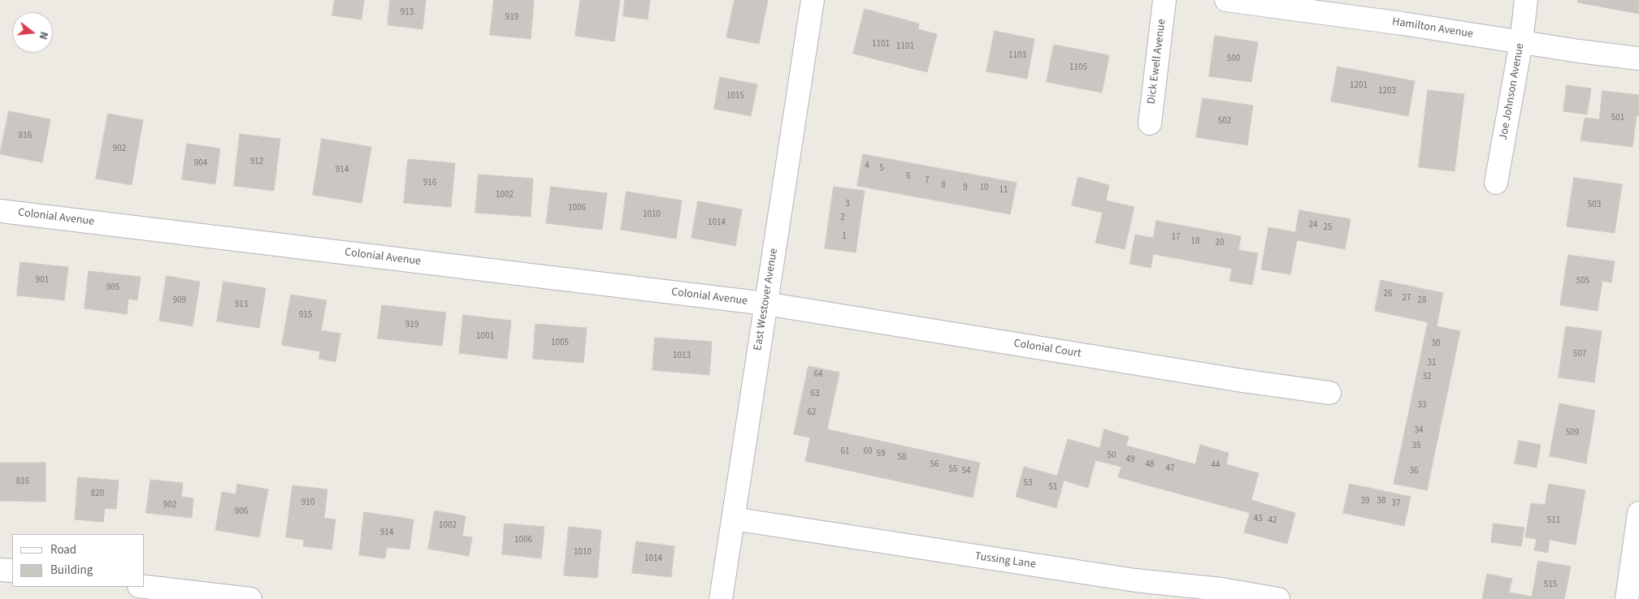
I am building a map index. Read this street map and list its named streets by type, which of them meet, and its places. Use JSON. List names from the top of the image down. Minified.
{"streets":{"street":["Hamilton Avenue","Dick Ewell Avenue","Joe Johnson Avenue","Colonial Avenue","East Westover Avenue","Colonial Court","Tussing Lane"]},"crossings":[["Hamilton Avenue","Joe Johnson Avenue"],["Colonial Avenue","East Westover Avenue"],["Colonial Avenue","Colonial Court"],["East Westover Avenue","Colonial Court"],["East Westover Avenue","Tussing Lane"]],"house_numbers":["913","919","1101","1101","1103","500","1105","1201","1203","1015","501","502","816","902","912","904","4","5","914","6","7","916","8","9","10","11","1002","3","503","1006","1010","2","1014","24","25","1","17","18","20","901","505","905","26","27","909","28","913","915","919","1001","1005","30","507","1013","31","64","32","63","33","62","34","509","35","61","60","59","50","58","49","56","48","44","47","55","54","36","816","53","51","820","39","38","910","37","902","906","43","42","511","1002","914","1006","1010","1014","515"],"legend":["Road","Building"],"north":"right"}
